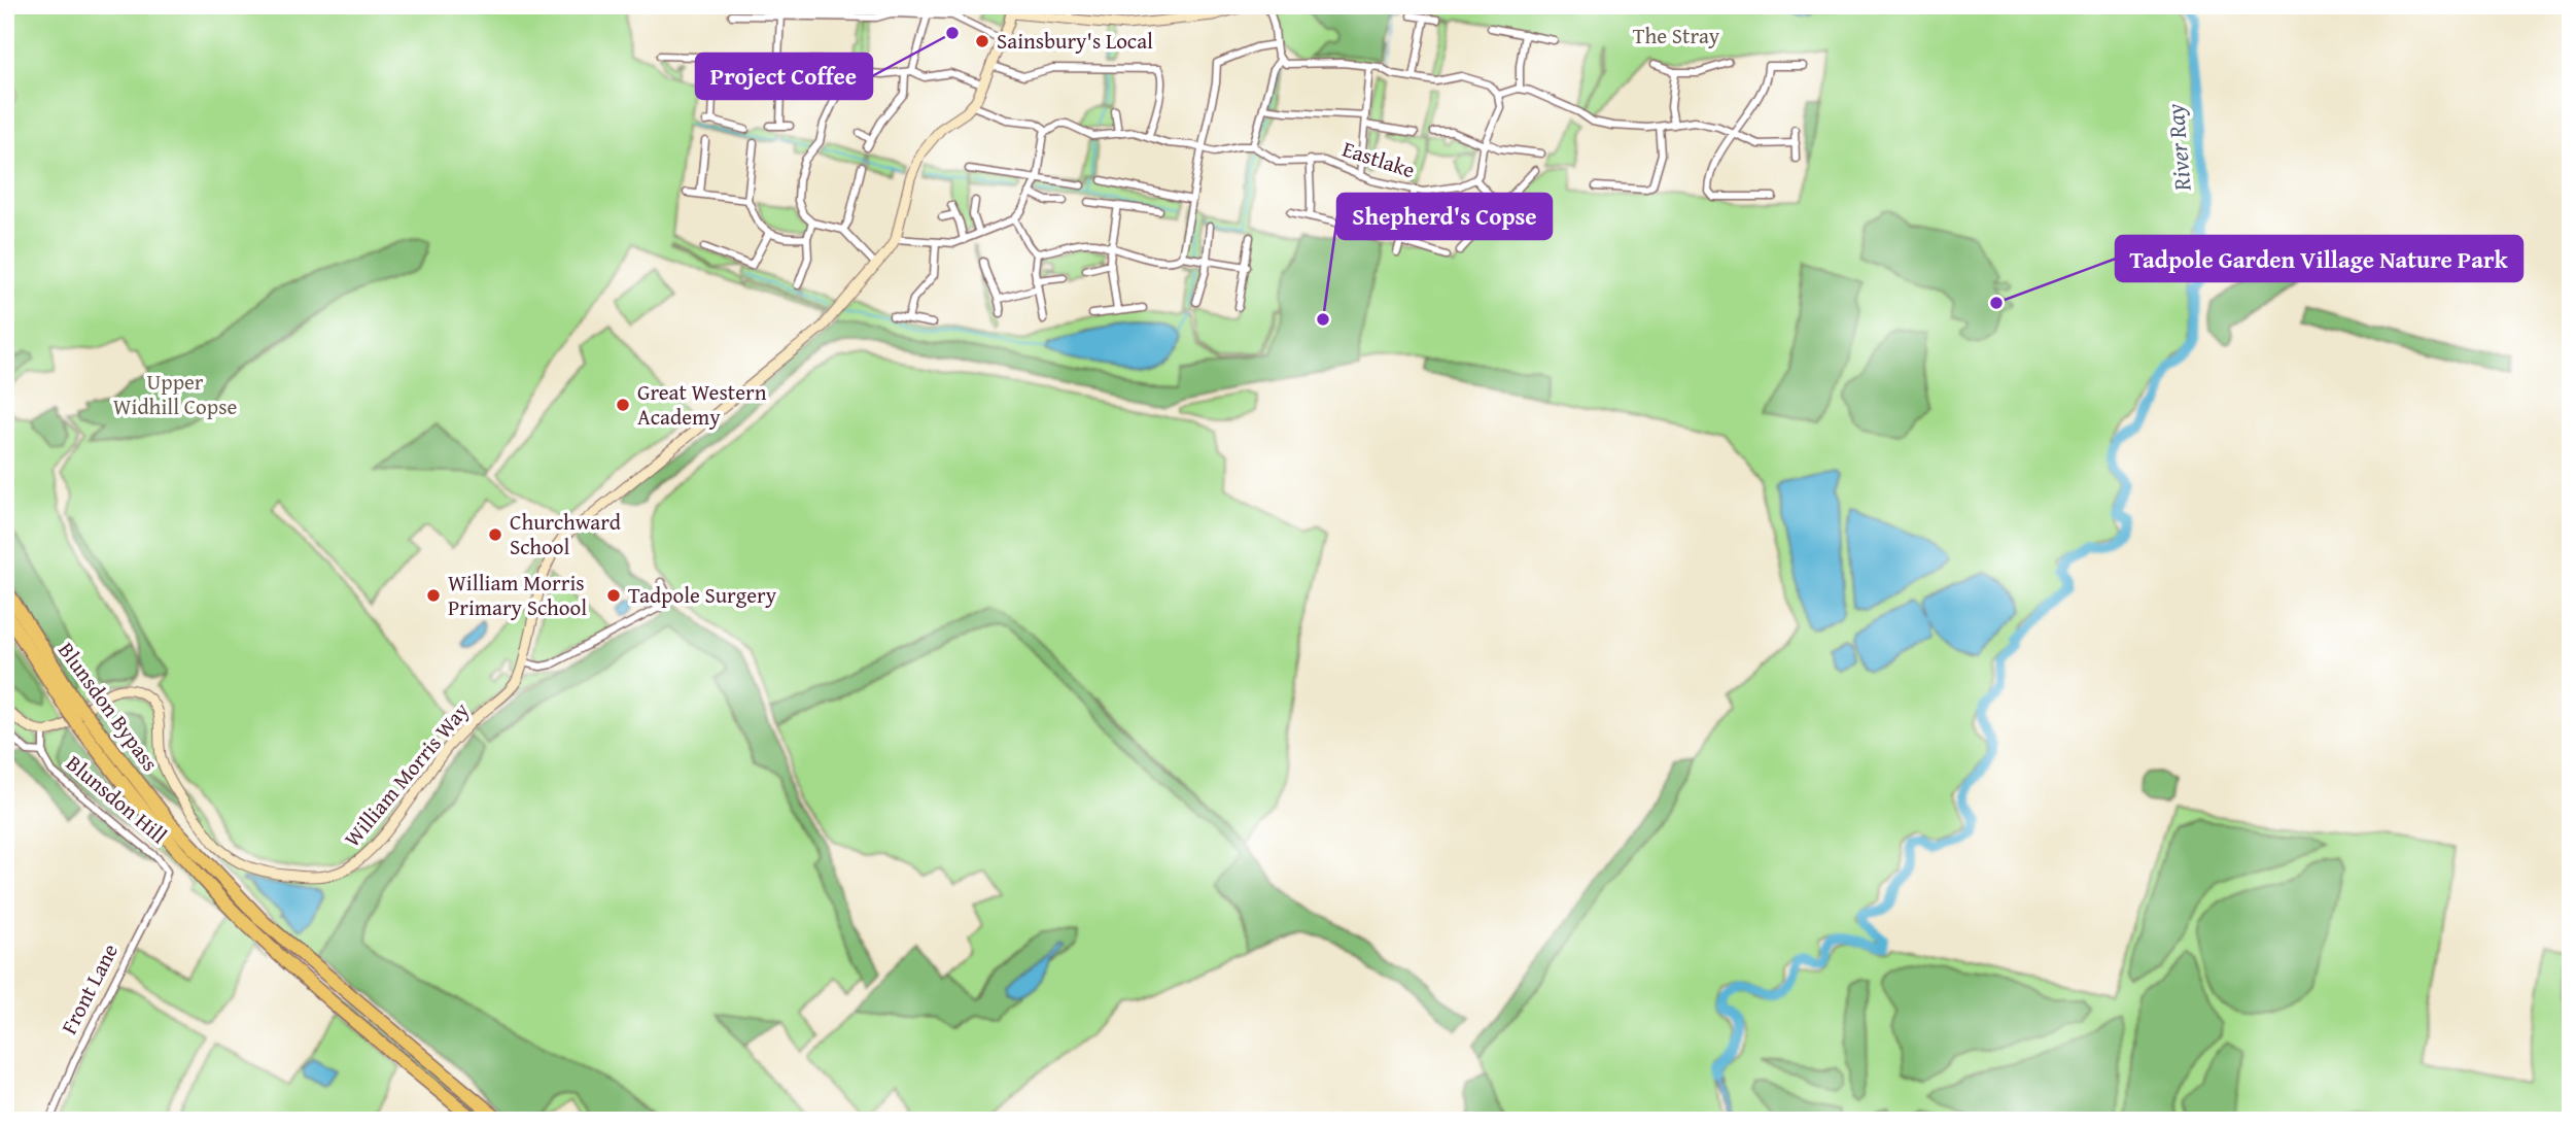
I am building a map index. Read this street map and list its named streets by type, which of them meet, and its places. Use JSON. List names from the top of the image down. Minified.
{"streets":{"highway":["Blunsdon Bypass"],"street":["Eastlake","William Morris Way","Blunsdon Hill","Front Lane"]},"crossings":[["William Morris Way","Blunsdon Hill"],["Blunsdon Hill","Front Lane"]],"water":["River Ray"],"parks":["The Stray","Upper Widhill Copse"],"places":["Project Coffee","Sainsbury's Local","Tadpole Garden Village Nature Park","Shepherd's Copse","Great Western Academy","Churchward School","William Morris Primary School","Tadpole Surgery"]}
